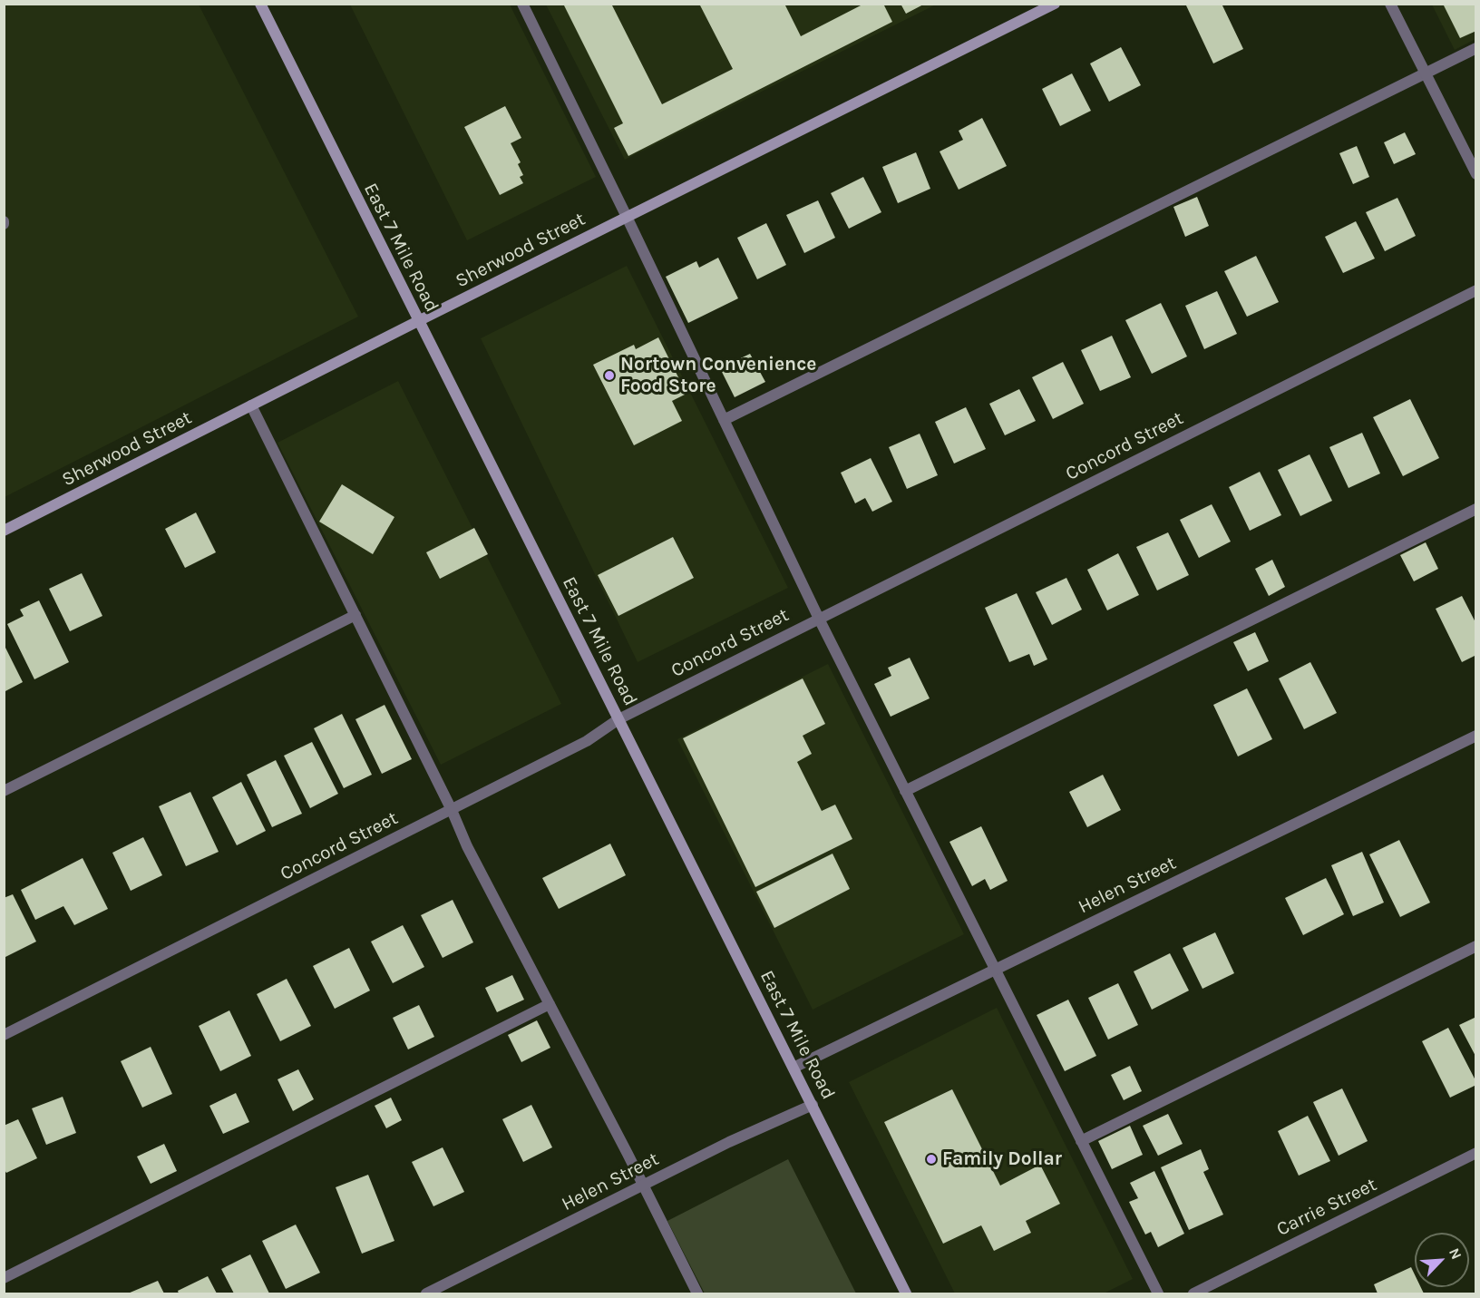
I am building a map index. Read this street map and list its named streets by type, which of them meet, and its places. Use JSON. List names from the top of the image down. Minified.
{"streets":{"street":["East 7 Mile Road","Sherwood Street","Concord Street","Helen Street","Carrie Street"]},"crossings":[["East 7 Mile Road","Sherwood Street"],["East 7 Mile Road","Concord Street"],["East 7 Mile Road","Helen Street"]],"places":["Nortown Convenience Food Store","Family Dollar"],"north":"top right"}
